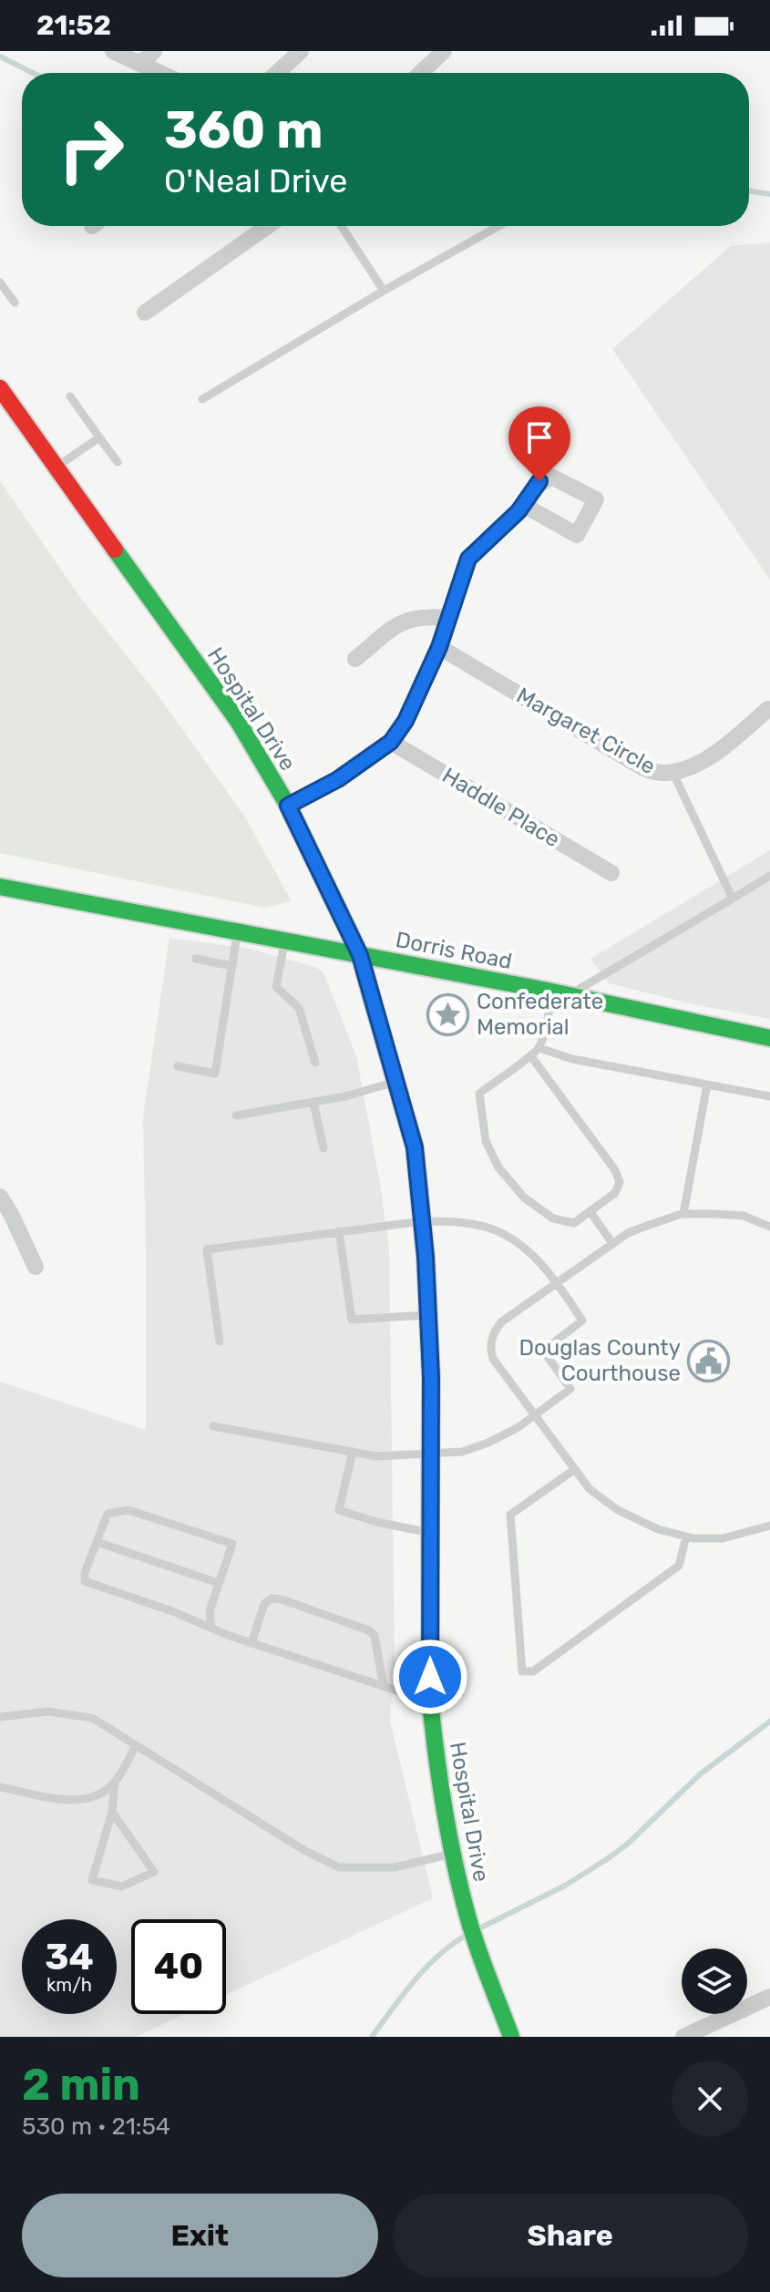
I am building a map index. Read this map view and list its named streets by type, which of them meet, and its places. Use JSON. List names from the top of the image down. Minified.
{"streets":{"street":["Hospital Drive","Margaret Circle","Haddle Place","Dorris Road"]},"crossings":[["Hospital Drive","Dorris Road"]],"places":{"place":["Confederate Memorial"],"public building":["Douglas County Courthouse"]},"page":{"status":"21:52","turn":["360 m","O'Neal Drive"],"speed":"34 km/h","limit":"40","heading":["2 min","530 m · 21:54"],"buttons":["Exit","Share"]}}
